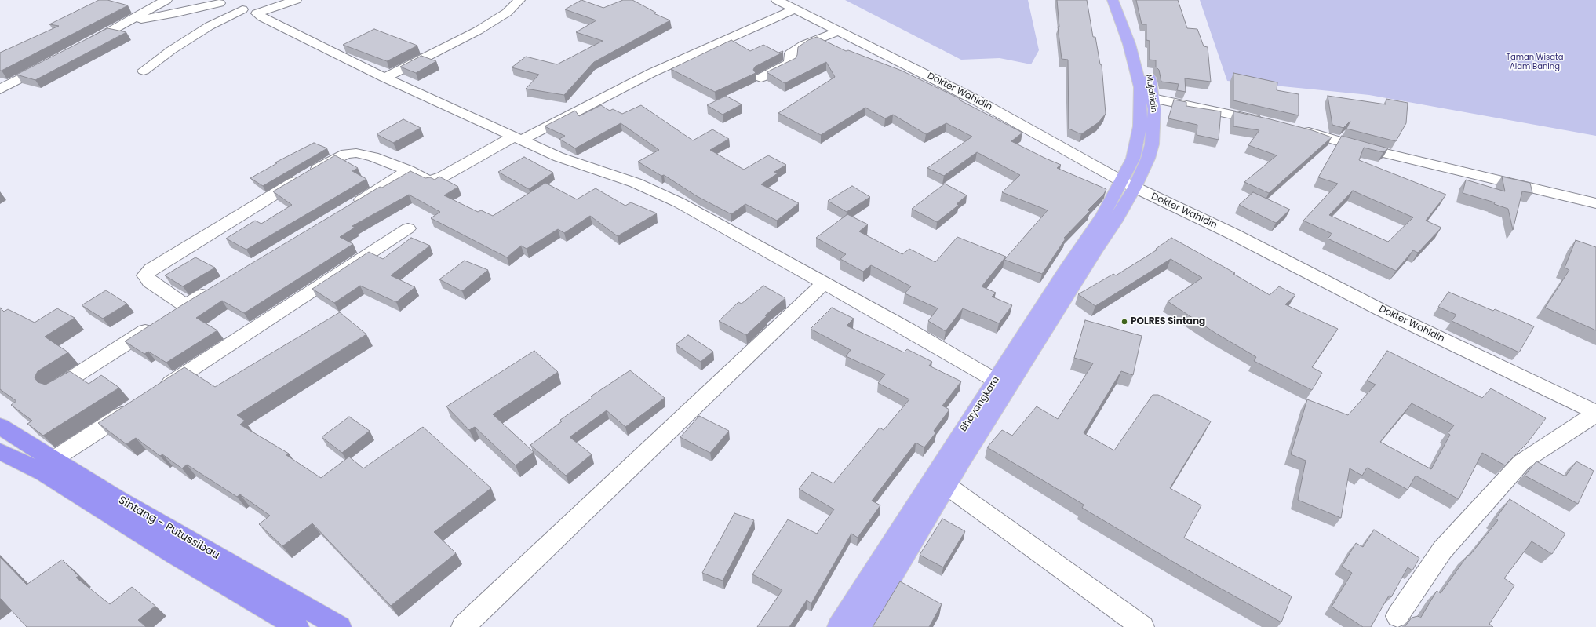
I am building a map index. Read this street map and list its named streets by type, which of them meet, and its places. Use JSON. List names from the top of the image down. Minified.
{"streets":{"highway":["Sintang - Putussibau"],"main road":["Mujahidin","Bhayangkara"],"street":["Dokter Wahidin"]},"crossings":[["Dokter Wahidin","Mujahidin"],["Dokter Wahidin","Bhayangkara"],["Mujahidin","Bhayangkara"]],"parks":["Taman Wisata Alam Baning"],"places":["POLRES Sintang"]}
